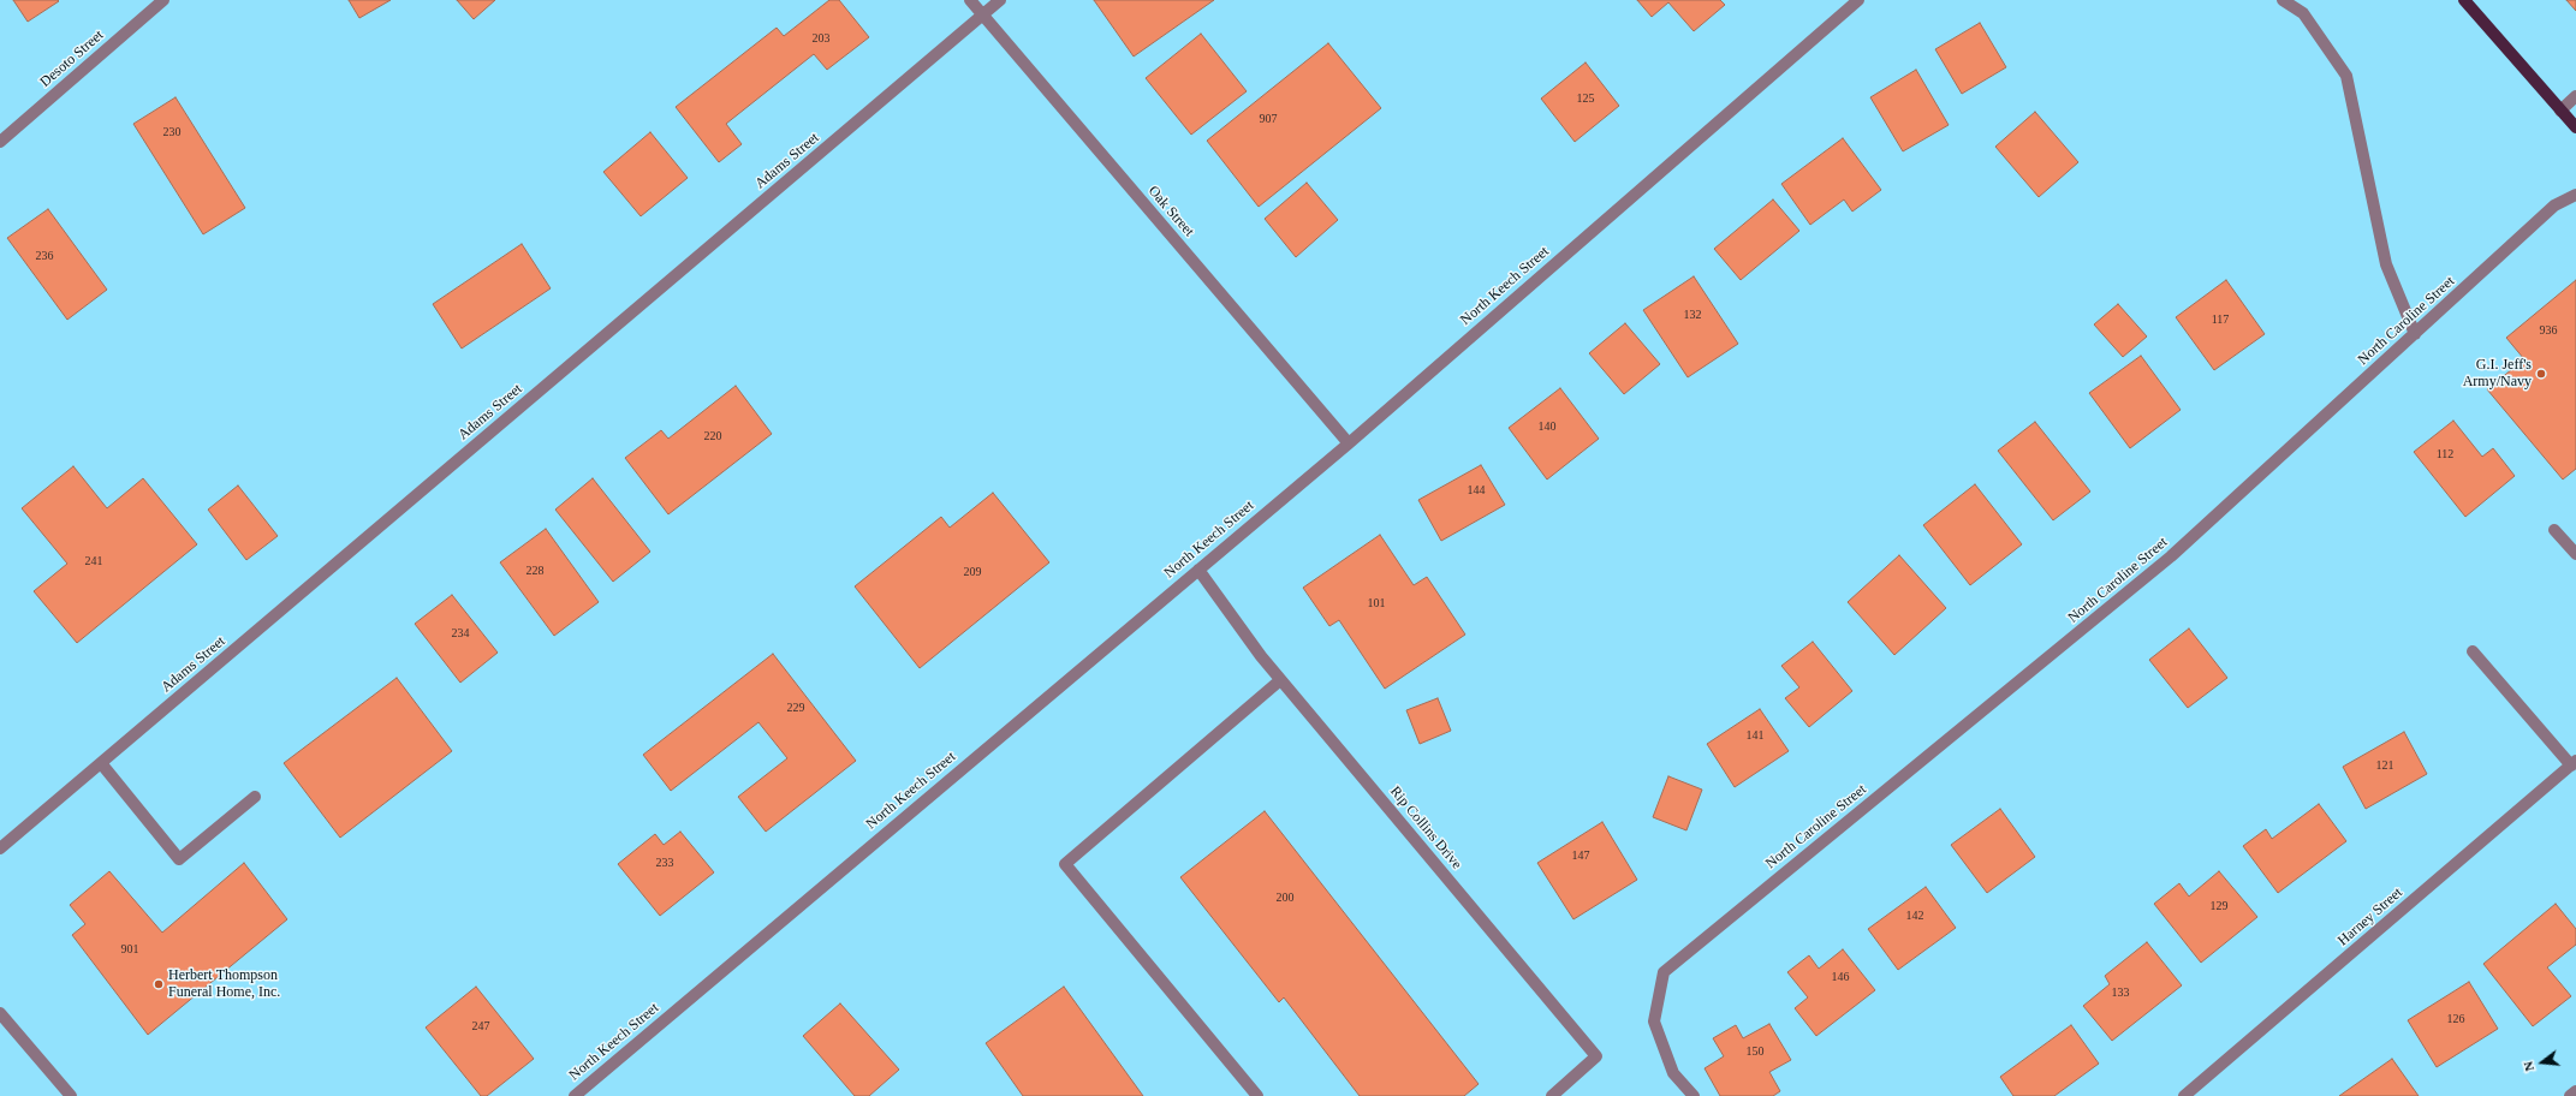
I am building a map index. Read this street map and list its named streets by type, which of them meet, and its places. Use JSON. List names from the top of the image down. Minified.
{"streets":{"street":["Desoto Street","Adams Street","Oak Street","North Keech Street","North Caroline Street","Rip Collins Drive","Harney Street"]},"crossings":[["Adams Street","Oak Street"],["Oak Street","North Keech Street"],["North Keech Street","Rip Collins Drive"]],"places":["G.I. Jeff's Army/Navy","Herbert Thompson Funeral Home, Inc."],"house_numbers":["203","125","907","230","236","132","117","936","140","220","112","144","241","228","209","101","234","229","141","121","147","233","200","129","142","901","146","133","126","247","150"],"north":"left"}
